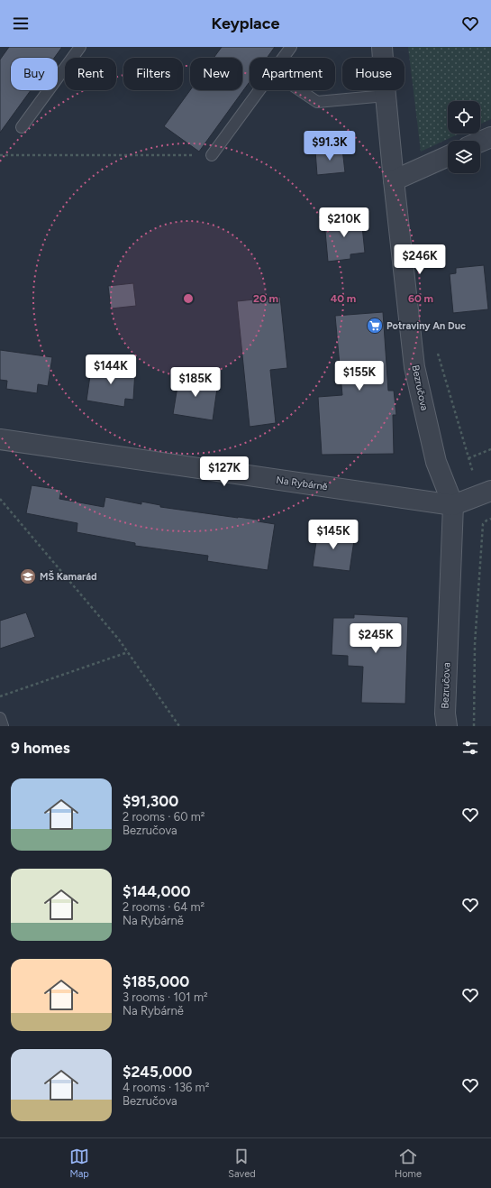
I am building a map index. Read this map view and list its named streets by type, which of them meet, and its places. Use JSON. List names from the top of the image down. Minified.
{"streets":{"street":["Bezručova","Na Rybárně"]},"crossings":[["Bezručova","Na Rybárně"]],"places":{"supermarket":["Potraviny An Duc"],"school or university":["MŠ Kamarád"]},"page":{"header":"Keyplace","chip":["Buy","Rent","Filters","New","Apartment","House"],"price":["$91.3K","$210K","$246K","$144K","$155K","$185K","$127K","$145K","$245K"],"heading":"9 homes","list":[{"name":"$91,300","note":"2 rooms · 60 m² · Bezručova"},{"name":"$144,000","note":"2 rooms · 64 m² · Na Rybárně"},{"name":"$185,000","note":"3 rooms · 101 m² · Na Rybárně"},{"name":"$245,000","note":"4 rooms · 136 m² · Bezručova"}],"tabs":["Map","Saved","Home"]},"rings":["20 m","40 m","60 m"]}
